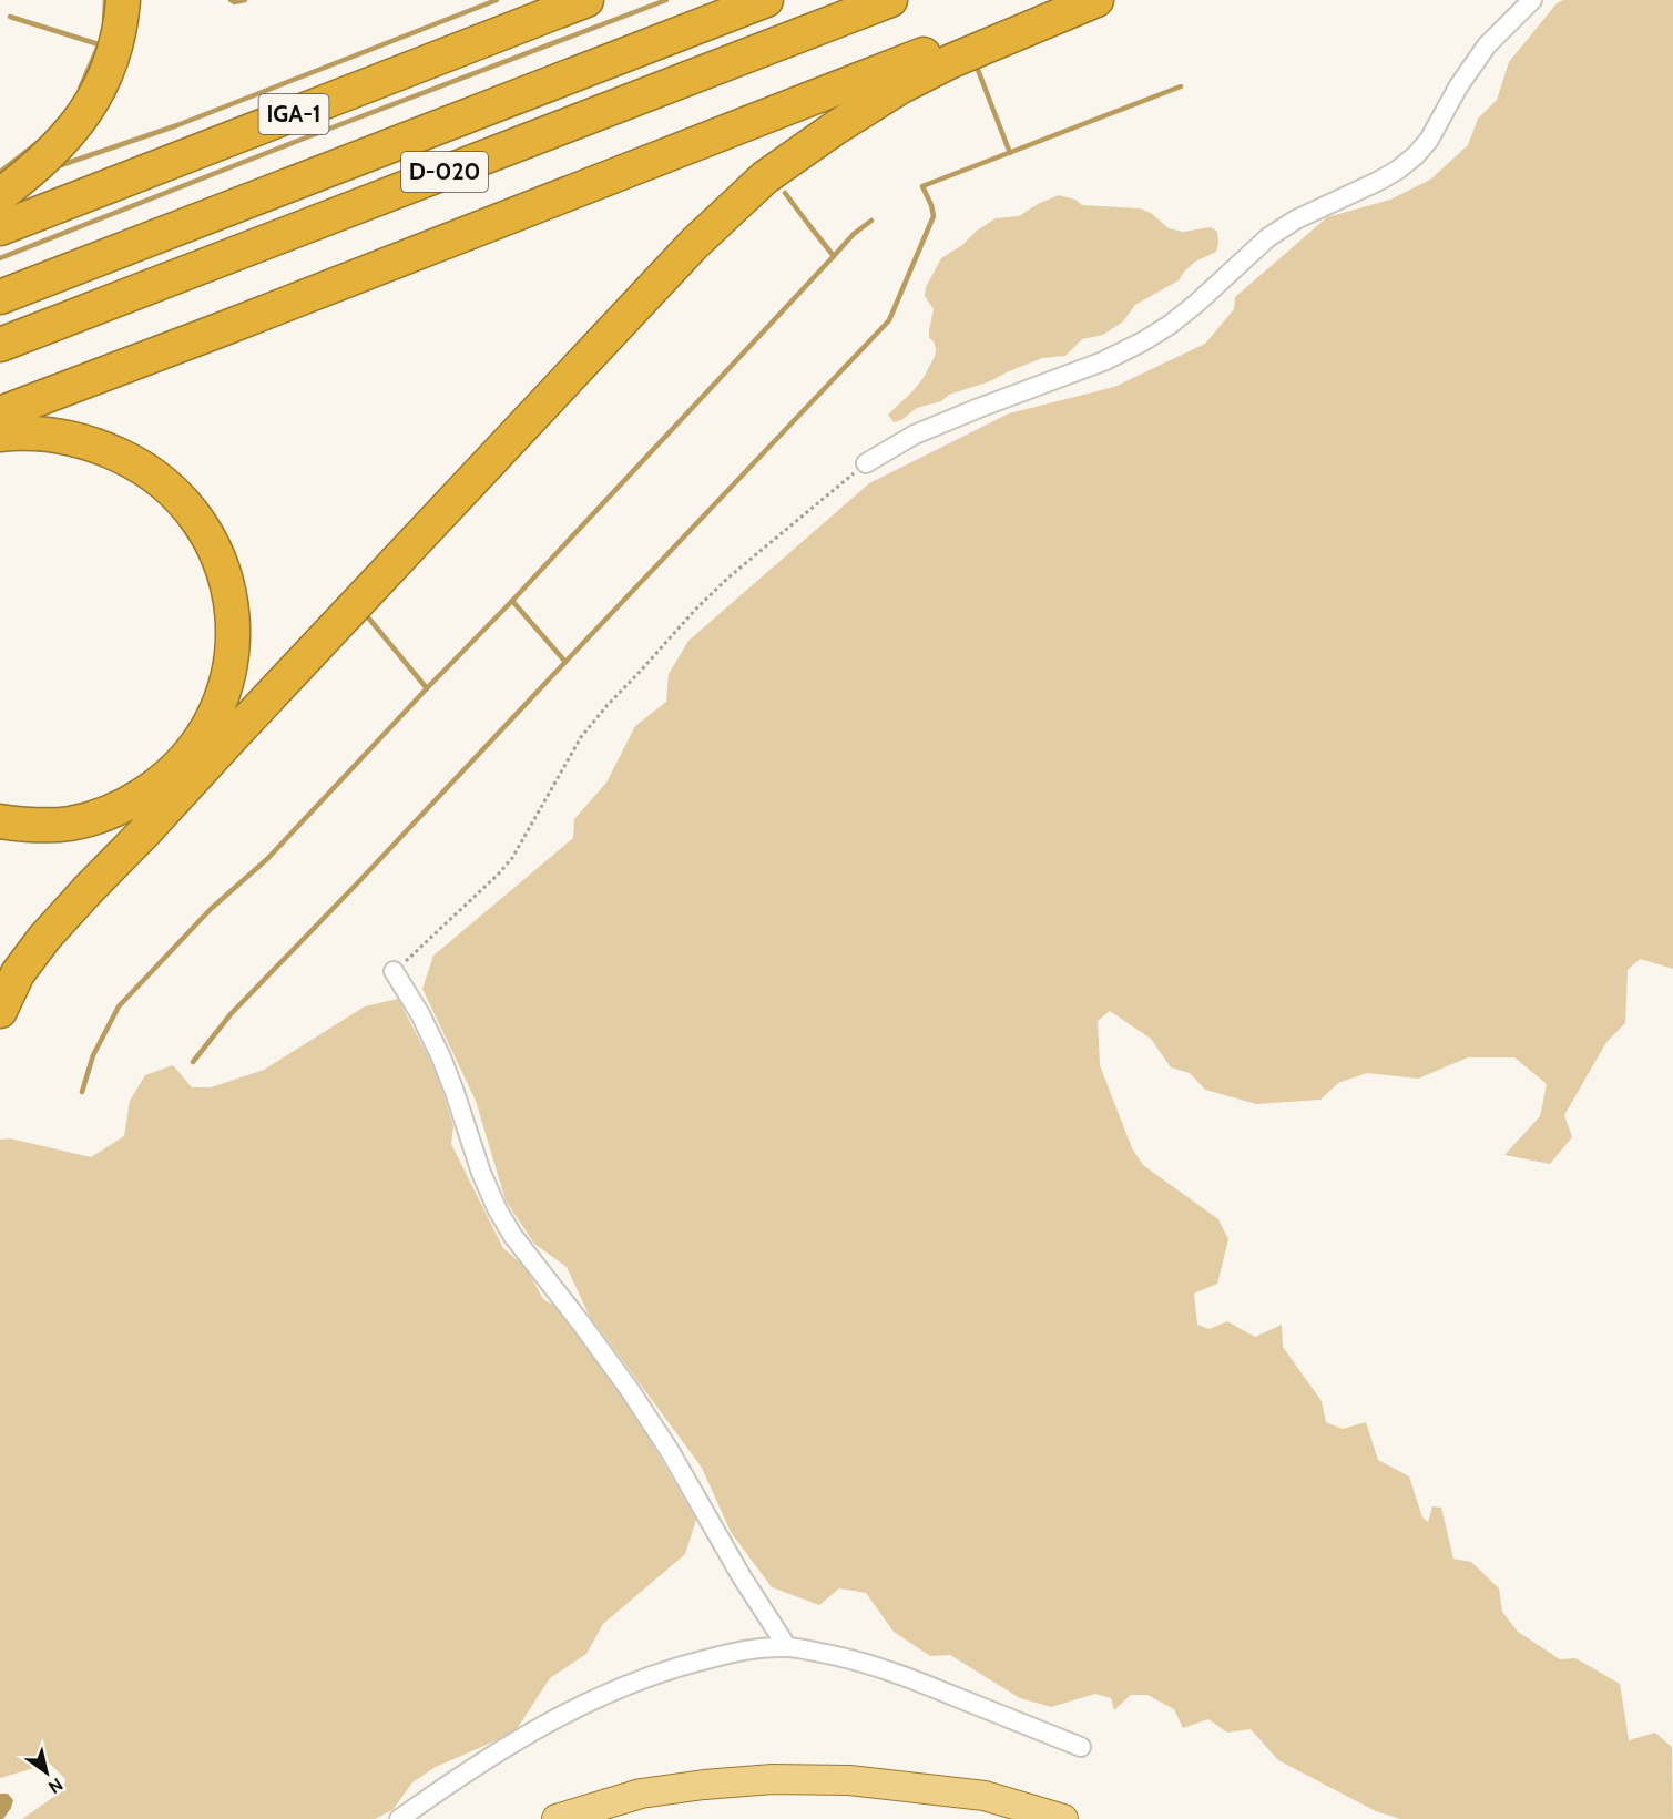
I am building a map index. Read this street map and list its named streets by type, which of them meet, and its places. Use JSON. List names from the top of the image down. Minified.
{"streets":{"highway":["IGA-1","D-020"]},"north":"bottom right"}
